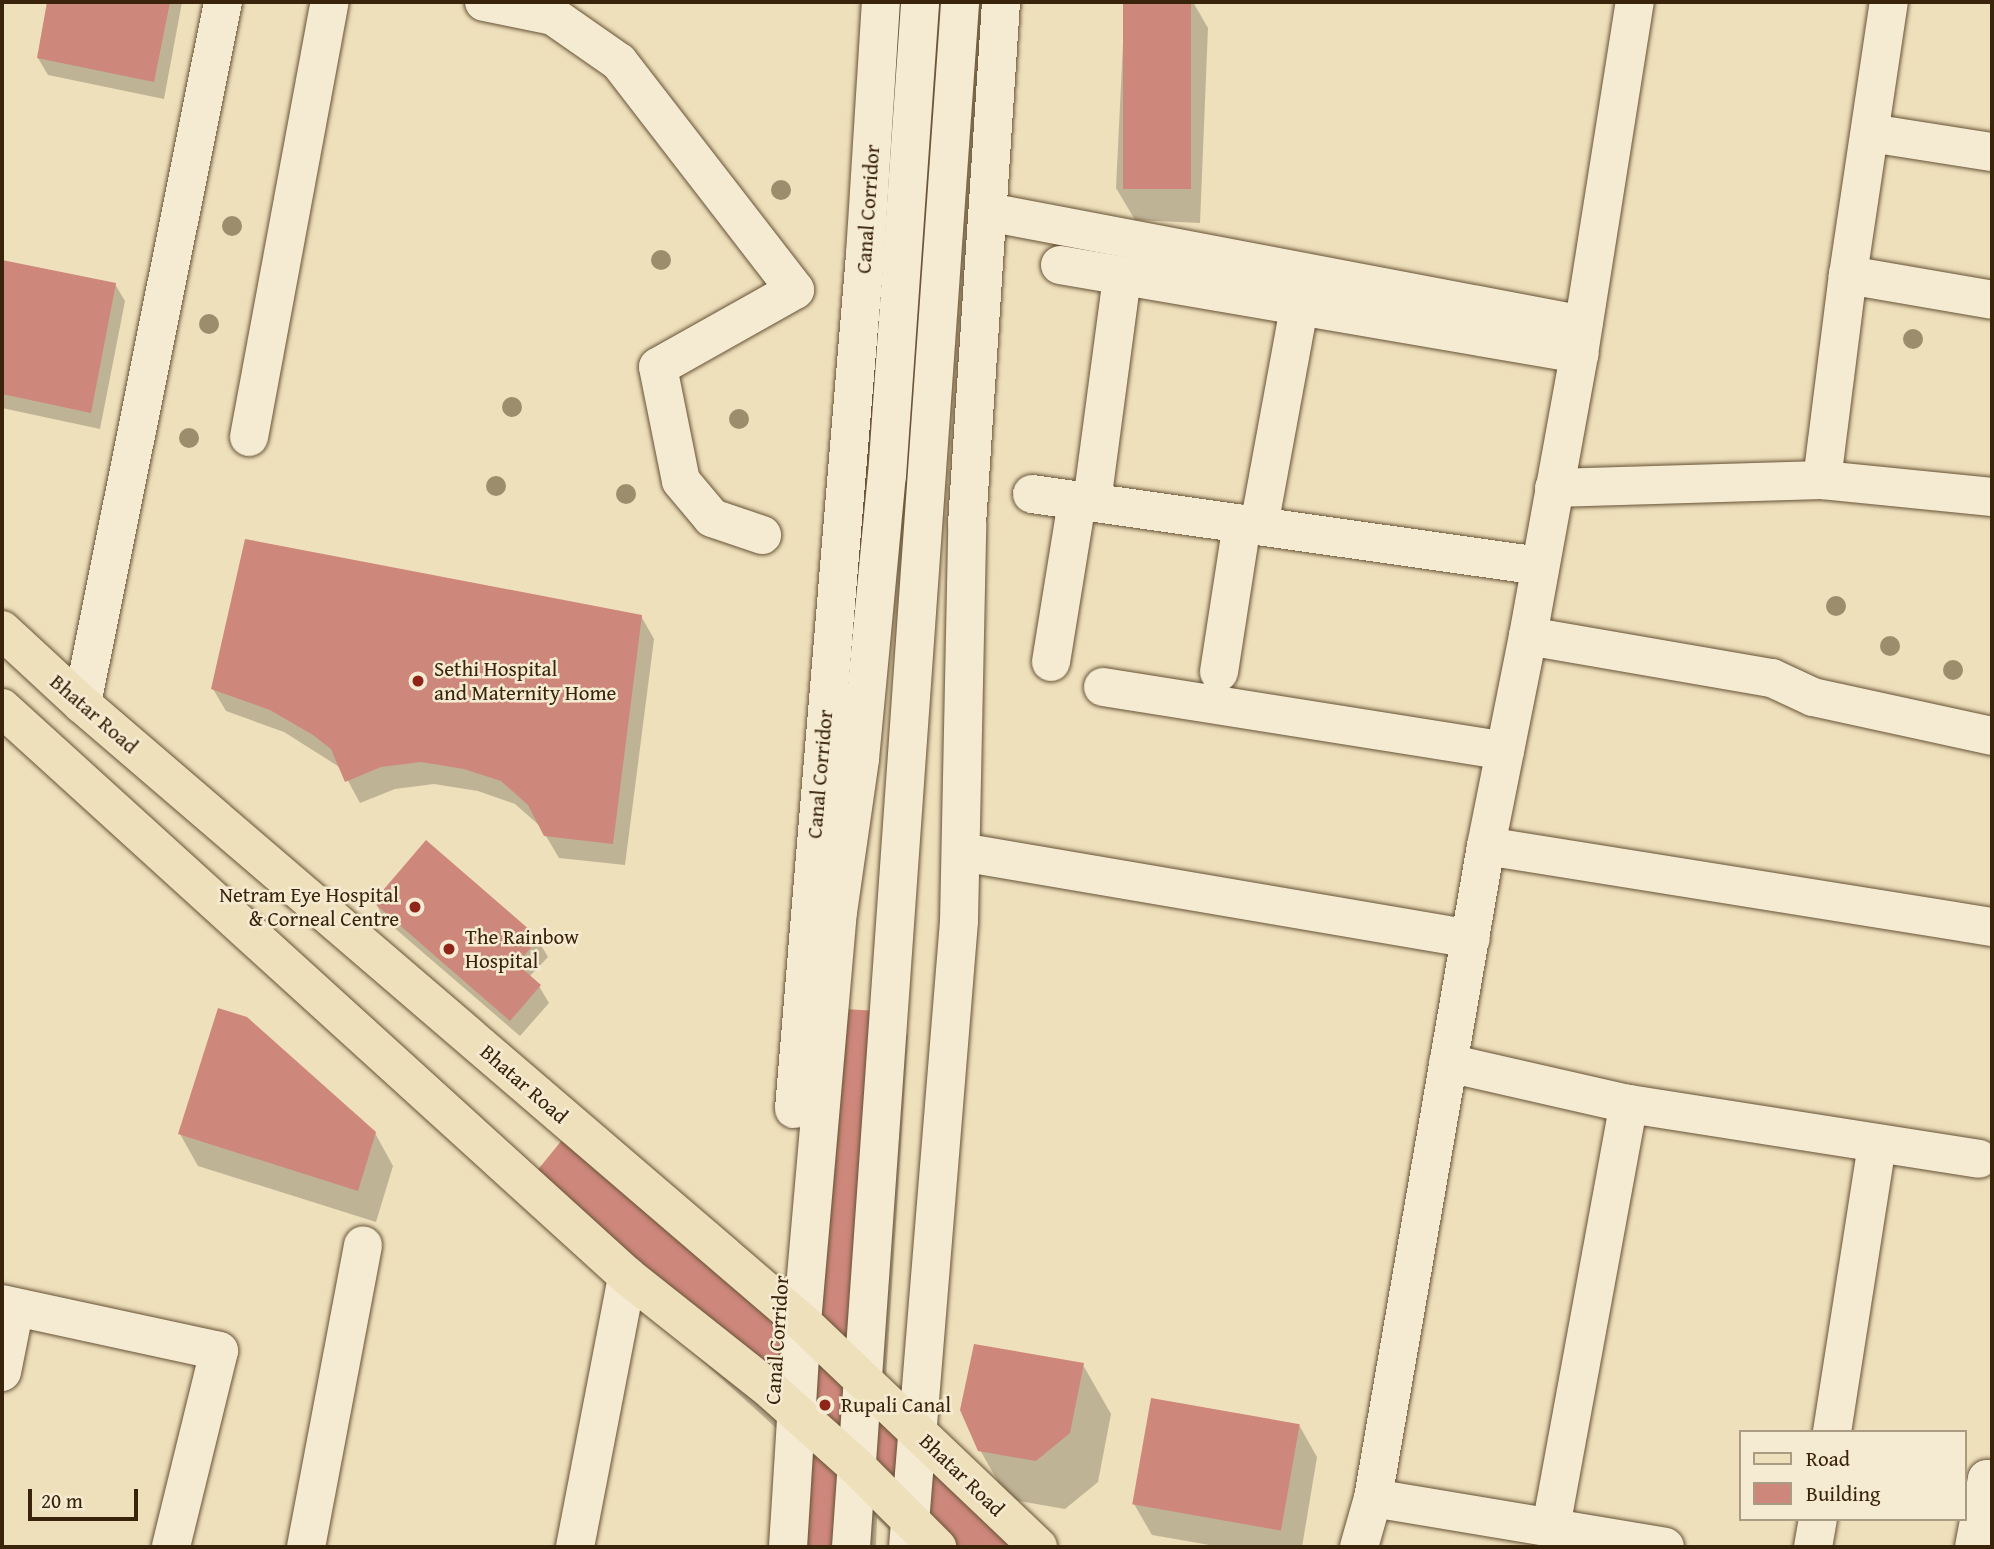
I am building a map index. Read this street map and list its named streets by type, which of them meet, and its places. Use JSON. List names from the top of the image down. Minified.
{"streets":{"main road":["Bhatar Road"],"street":["Canal Corridor"]},"crossings":[["Canal Corridor","Bhatar Road"]],"places":["Sethi Hospital and Maternity Home","Netram Eye Hospital & Corneal Centre","The Rainbow Hospital","Rupali Canal"],"legend":["Road","Building"],"scale_bar":"20 m"}
